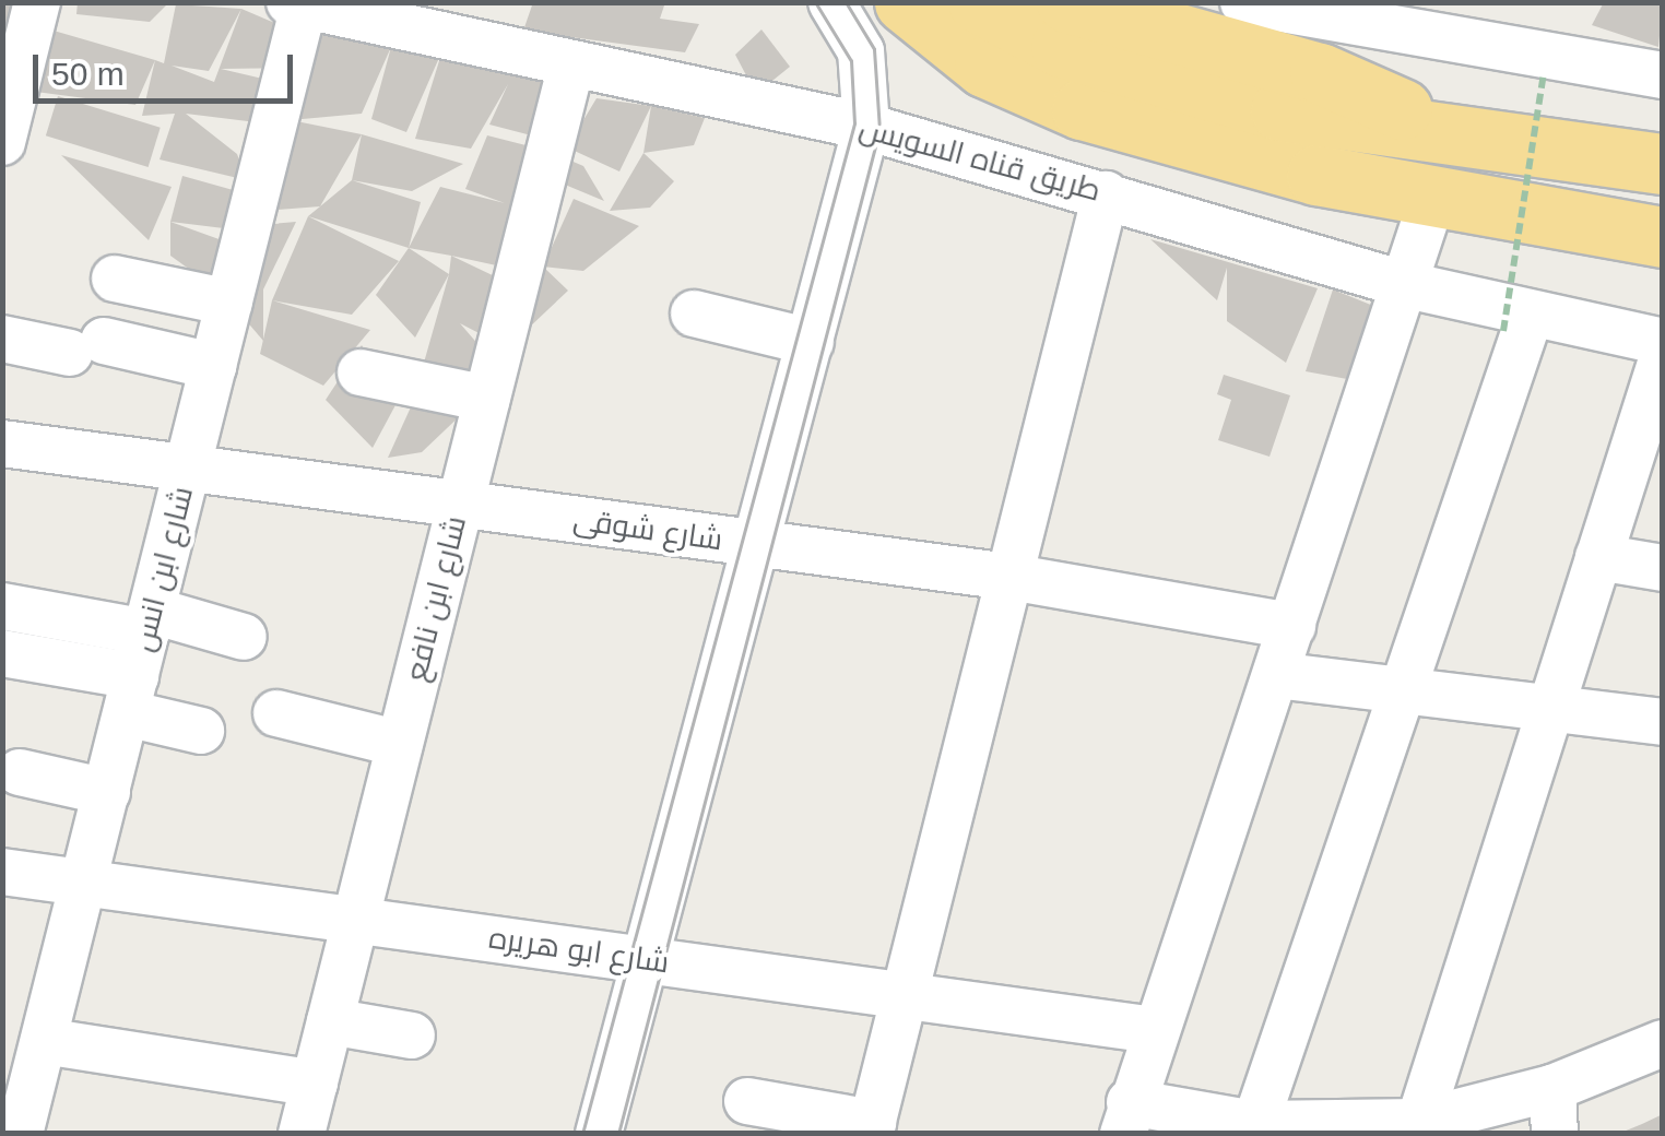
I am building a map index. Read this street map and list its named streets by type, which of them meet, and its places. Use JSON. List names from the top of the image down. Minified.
{"streets":{"street":["طريق قناه السويس","شارع شوقى","شارع ابن انس","شارع ابن نافع","شارع ابو هريره"]},"crossings":[["طريق قناه السويس","شارع ابن انس"],["طريق قناه السويس","شارع ابن نافع"],["شارع شوقى","شارع ابن انس"],["شارع شوقى","شارع ابن نافع"],["شارع ابن انس","شارع ابو هريره"],["شارع ابن نافع","شارع ابو هريره"]],"scale_bar":"50 m"}
